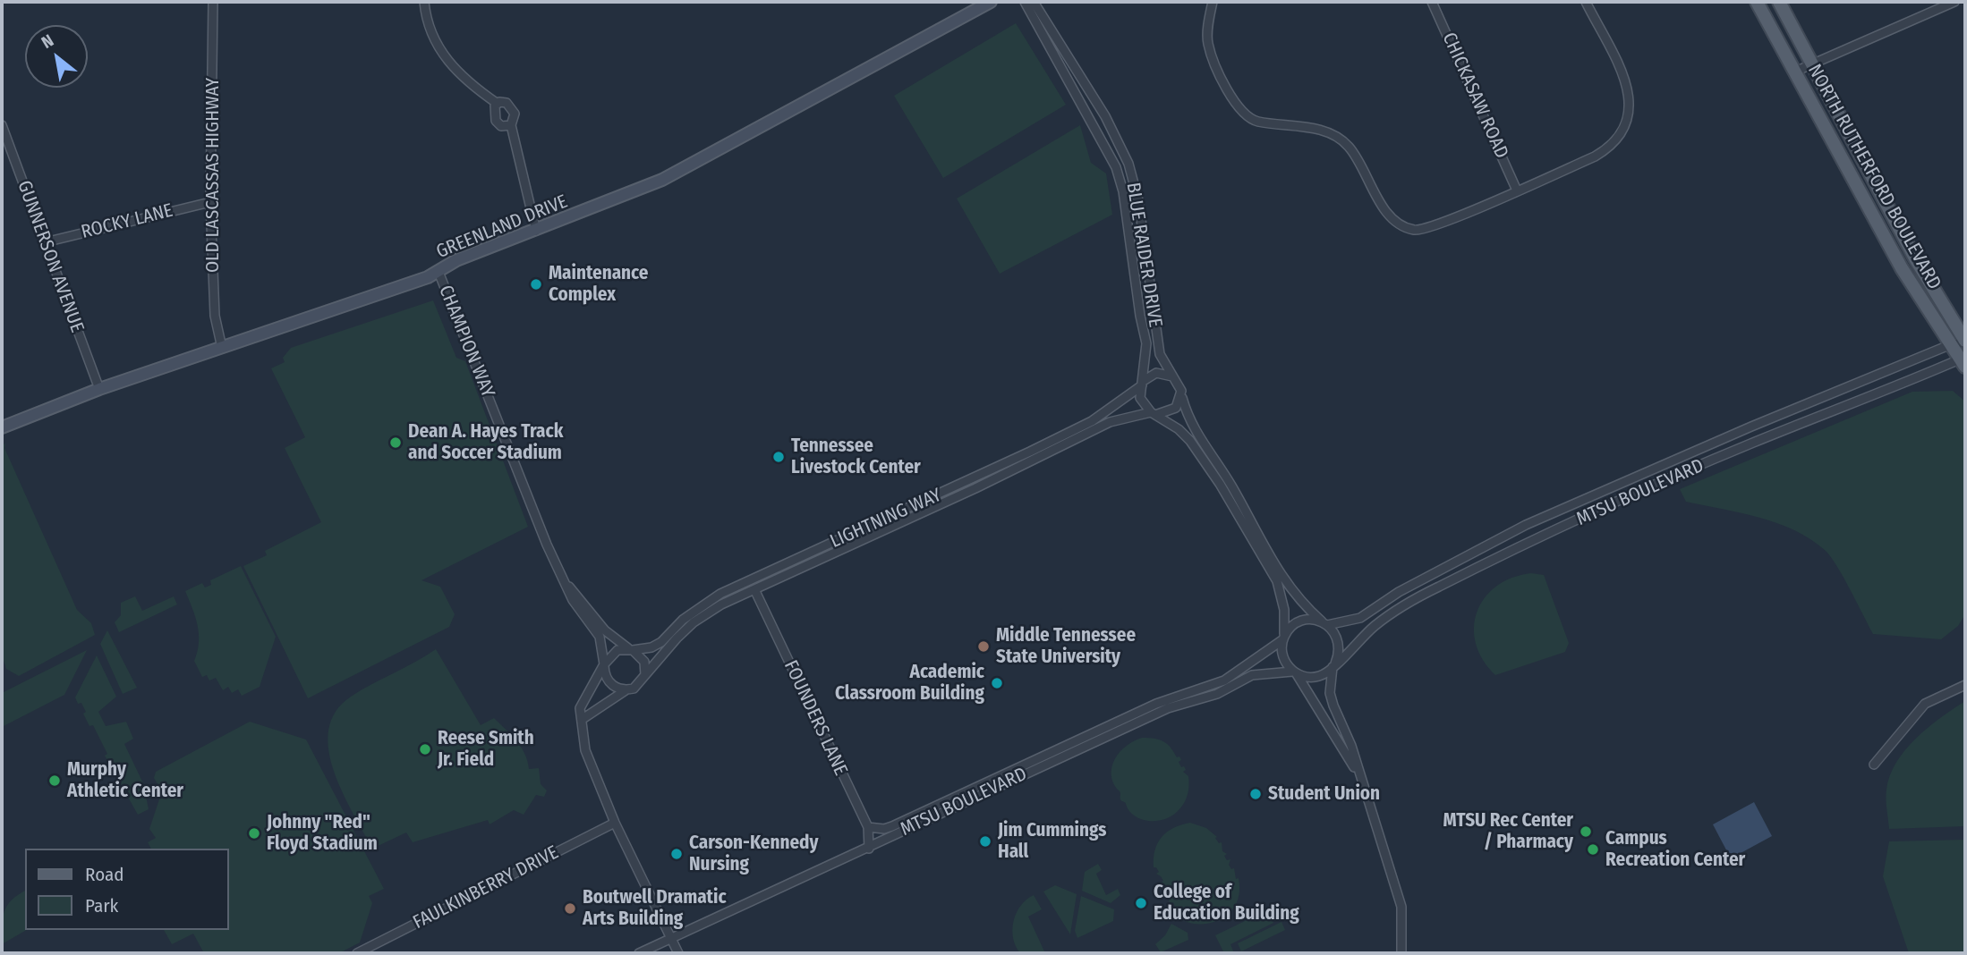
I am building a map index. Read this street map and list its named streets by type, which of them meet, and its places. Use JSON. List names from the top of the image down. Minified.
{"streets":{"main road":["NORTH RUTHERFORD BOULEVARD"],"street":["CHICKASAW ROAD","OLD LASCASSAS HIGHWAY","ROCKY LANE","GREENLAND DRIVE","BLUE RAIDER DRIVE","GUNNERSON AVENUE","CHAMPION WAY","MTSU BOULEVARD","LIGHTNING WAY","FOUNDERS LANE","FAULKINBERRY DRIVE"]},"crossings":[["OLD LASCASSAS HIGHWAY","ROCKY LANE"],["OLD LASCASSAS HIGHWAY","GREENLAND DRIVE"],["NORTH RUTHERFORD BOULEVARD","MTSU BOULEVARD"],["ROCKY LANE","GUNNERSON AVENUE"],["GREENLAND DRIVE","GUNNERSON AVENUE"],["GREENLAND DRIVE","CHAMPION WAY"],["BLUE RAIDER DRIVE","LIGHTNING WAY"],["CHAMPION WAY","LIGHTNING WAY"],["MTSU BOULEVARD","FOUNDERS LANE"],["LIGHTNING WAY","FOUNDERS LANE"]],"places":["Maintenance Complex","Dean A. Hayes Track and Soccer Stadium","Tennessee Livestock Center","Middle Tennessee State University","Academic Classroom Building","Reese Smith Jr. Field","Murphy Athletic Center","Student Union","MTSU Rec Center / Pharmacy","Johnny \"Red\" Floyd Stadium","Jim Cummings Hall","Campus Recreation Center","Carson-Kennedy Nursing","College of Education Building","Boutwell Dramatic Arts Building"],"legend":["Road","Park"],"north":"top left"}
